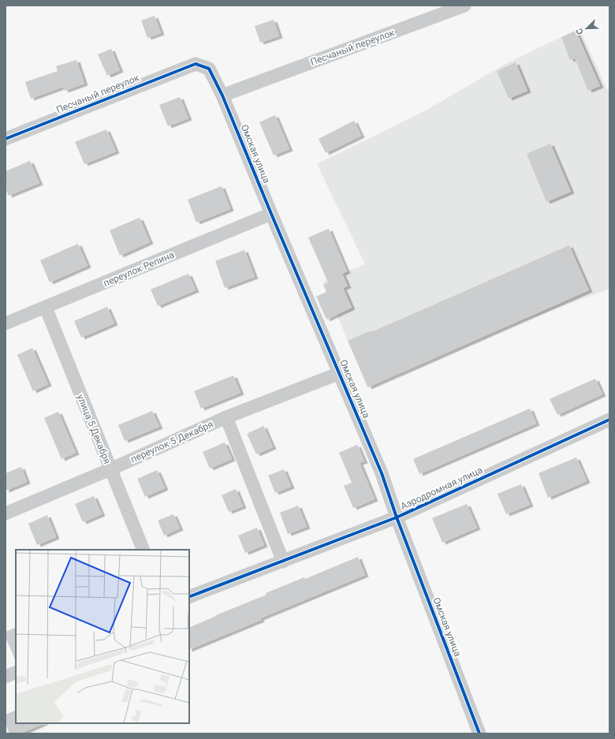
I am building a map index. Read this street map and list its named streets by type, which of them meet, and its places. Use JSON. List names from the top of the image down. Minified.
{"streets":{"street":["Песчаный переулок","Омская улица","переулок Репина","улица 5 Декабря","переулок 5 Декабря","Аэродромная улица"]},"crossings":[["Песчаный переулок","Омская улица"],["Омская улица","переулок Репина"],["Омская улица","переулок 5 Декабря"],["Омская улица","Аэродромная улица"],["переулок Репина","улица 5 Декабря"],["улица 5 Декабря","переулок 5 Декабря"]],"north":"bottom left"}
